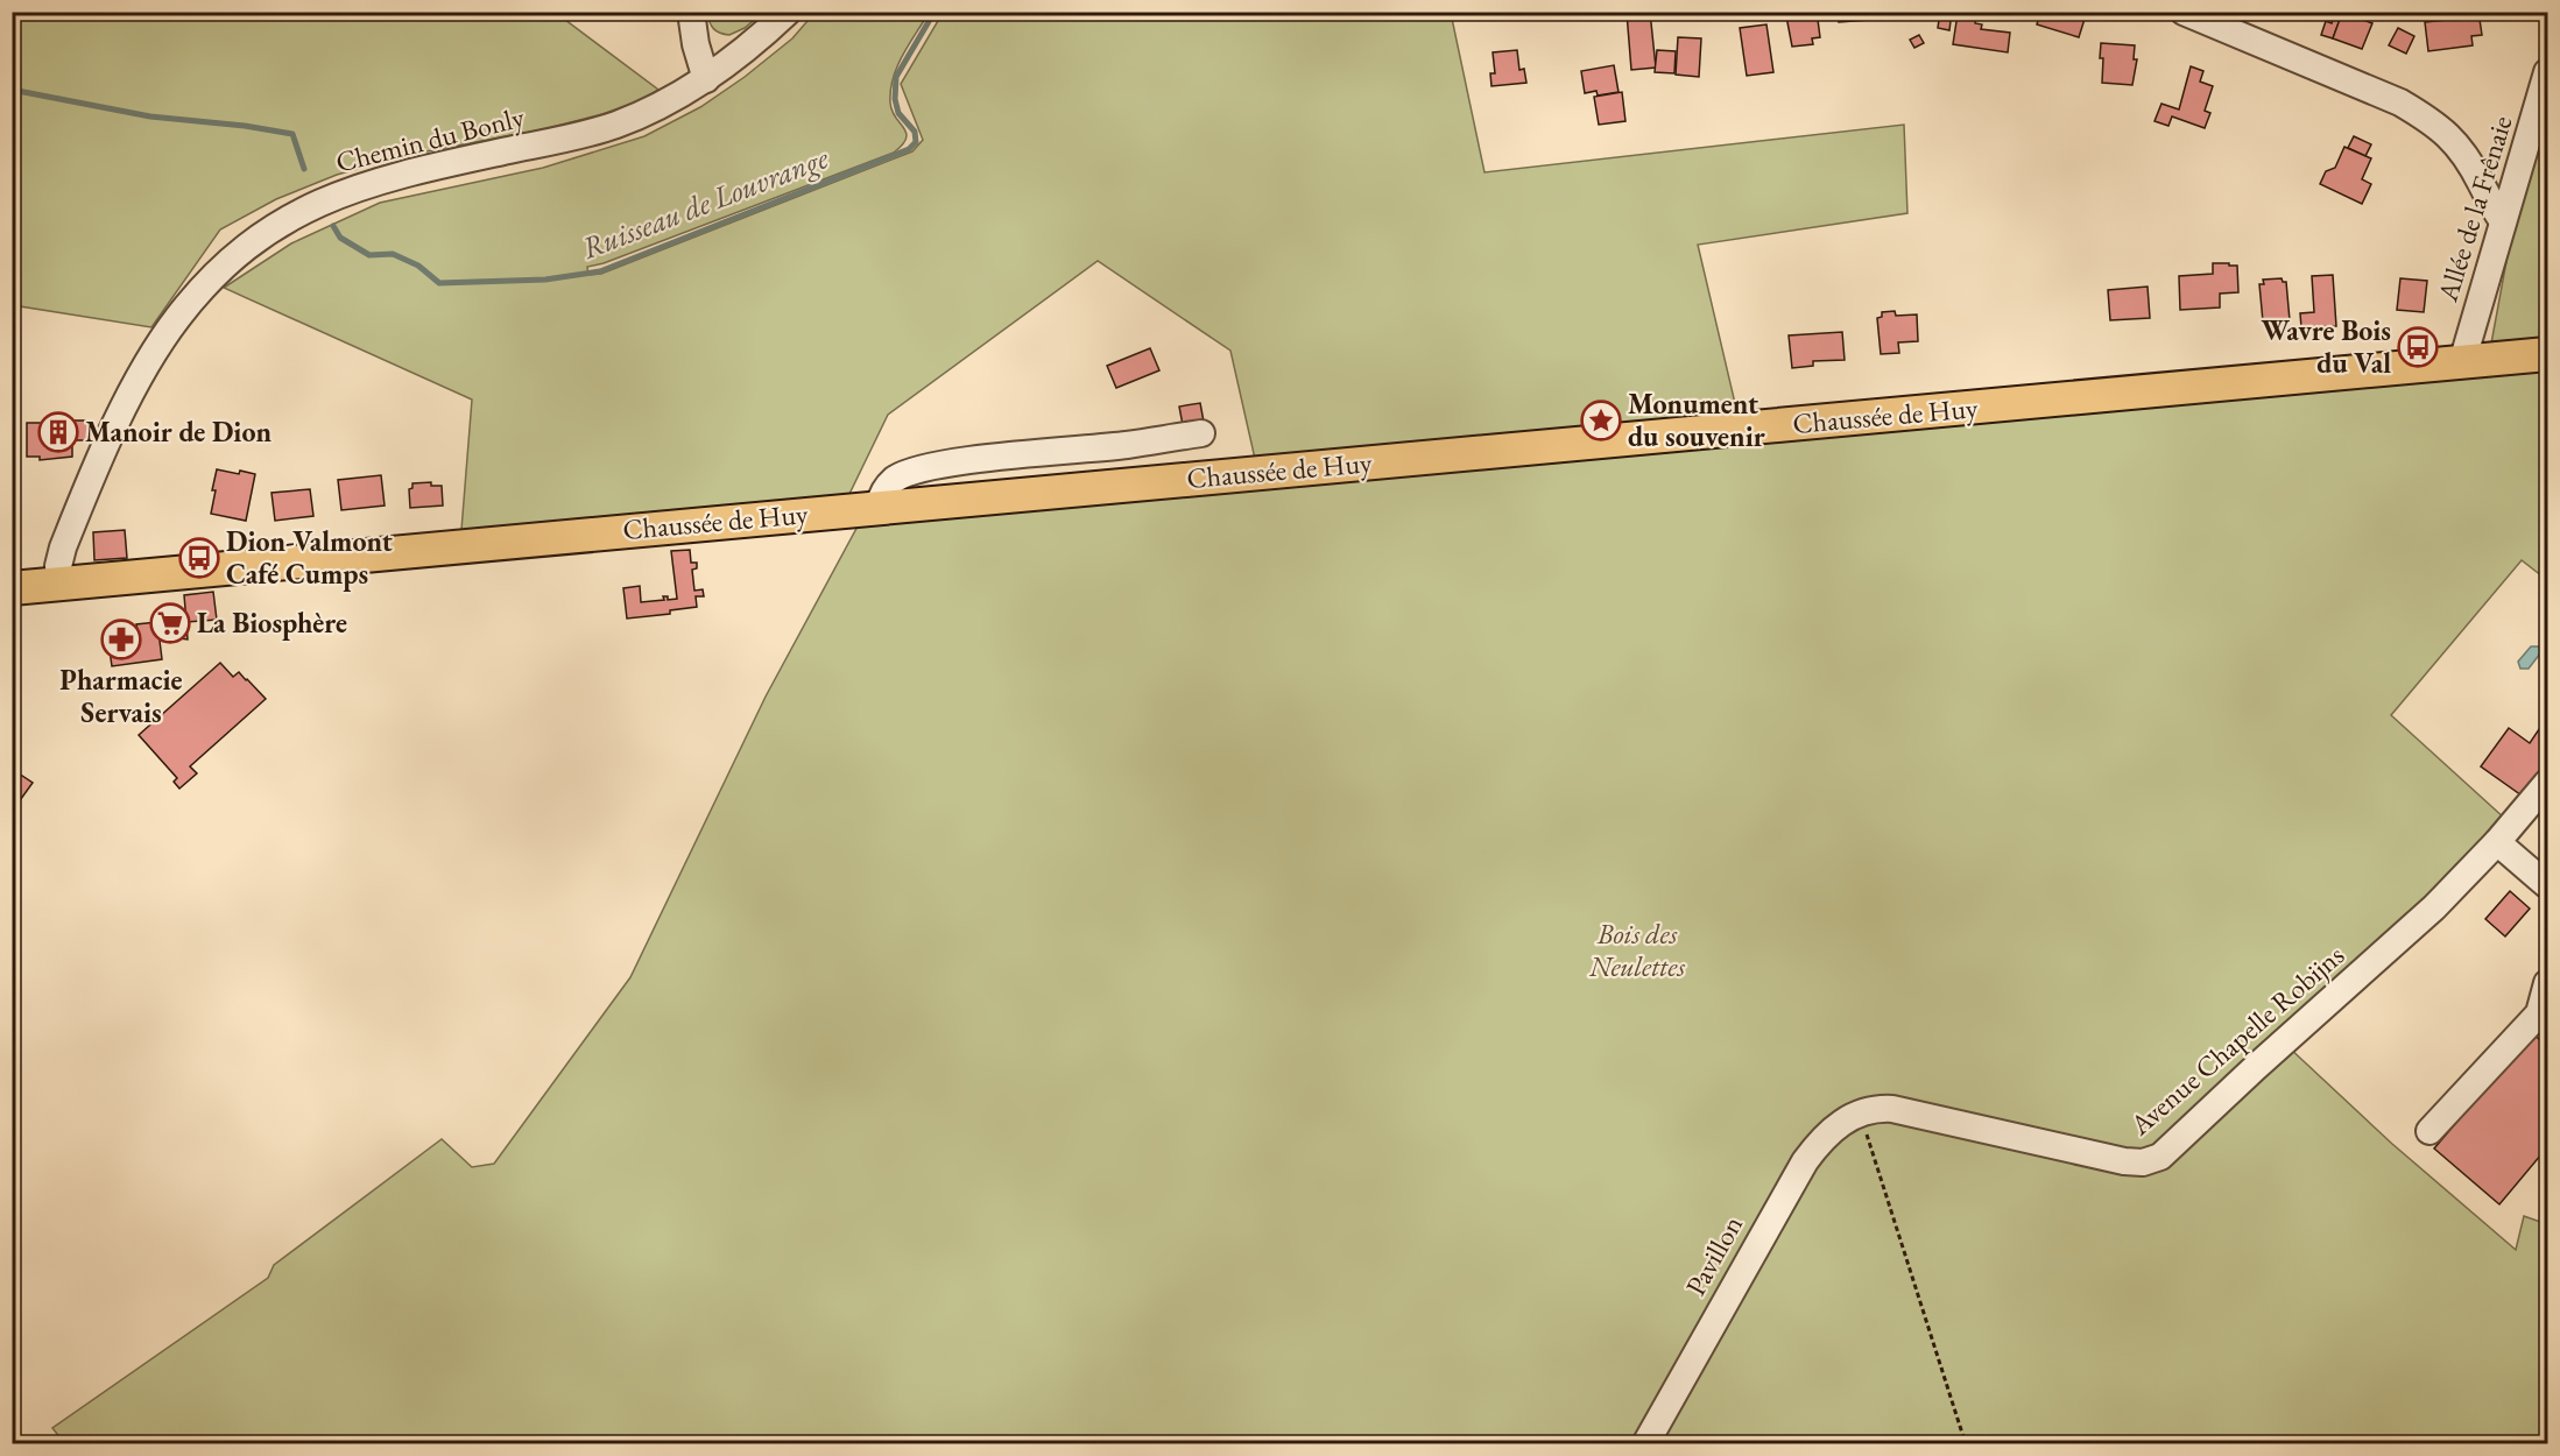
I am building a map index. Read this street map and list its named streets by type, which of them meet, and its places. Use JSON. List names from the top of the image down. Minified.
{"streets":{"main road":["Chaussée de Huy"],"street":["Chemin du Bonly","Allée de la Frênaie","Avenue Chapelle Robijns","Pavillon"]},"crossings":[["Chemin du Bonly","Chaussée de Huy"],["Allée de la Frênaie","Chaussée de Huy"],["Avenue Chapelle Robijns","Pavillon"]],"water":["Ruisseau de Louvrange"],"parks":["Bois des Neulettes"],"places":{"bus stop":["Wavre Bois du Val","Dion-Valmont Café Cumps"],"place":["Monument du souvenir"],"building":["Manoir de Dion"],"supermarket":["La Biosphère"],"pharmacy":["Pharmacie Servais"]}}
